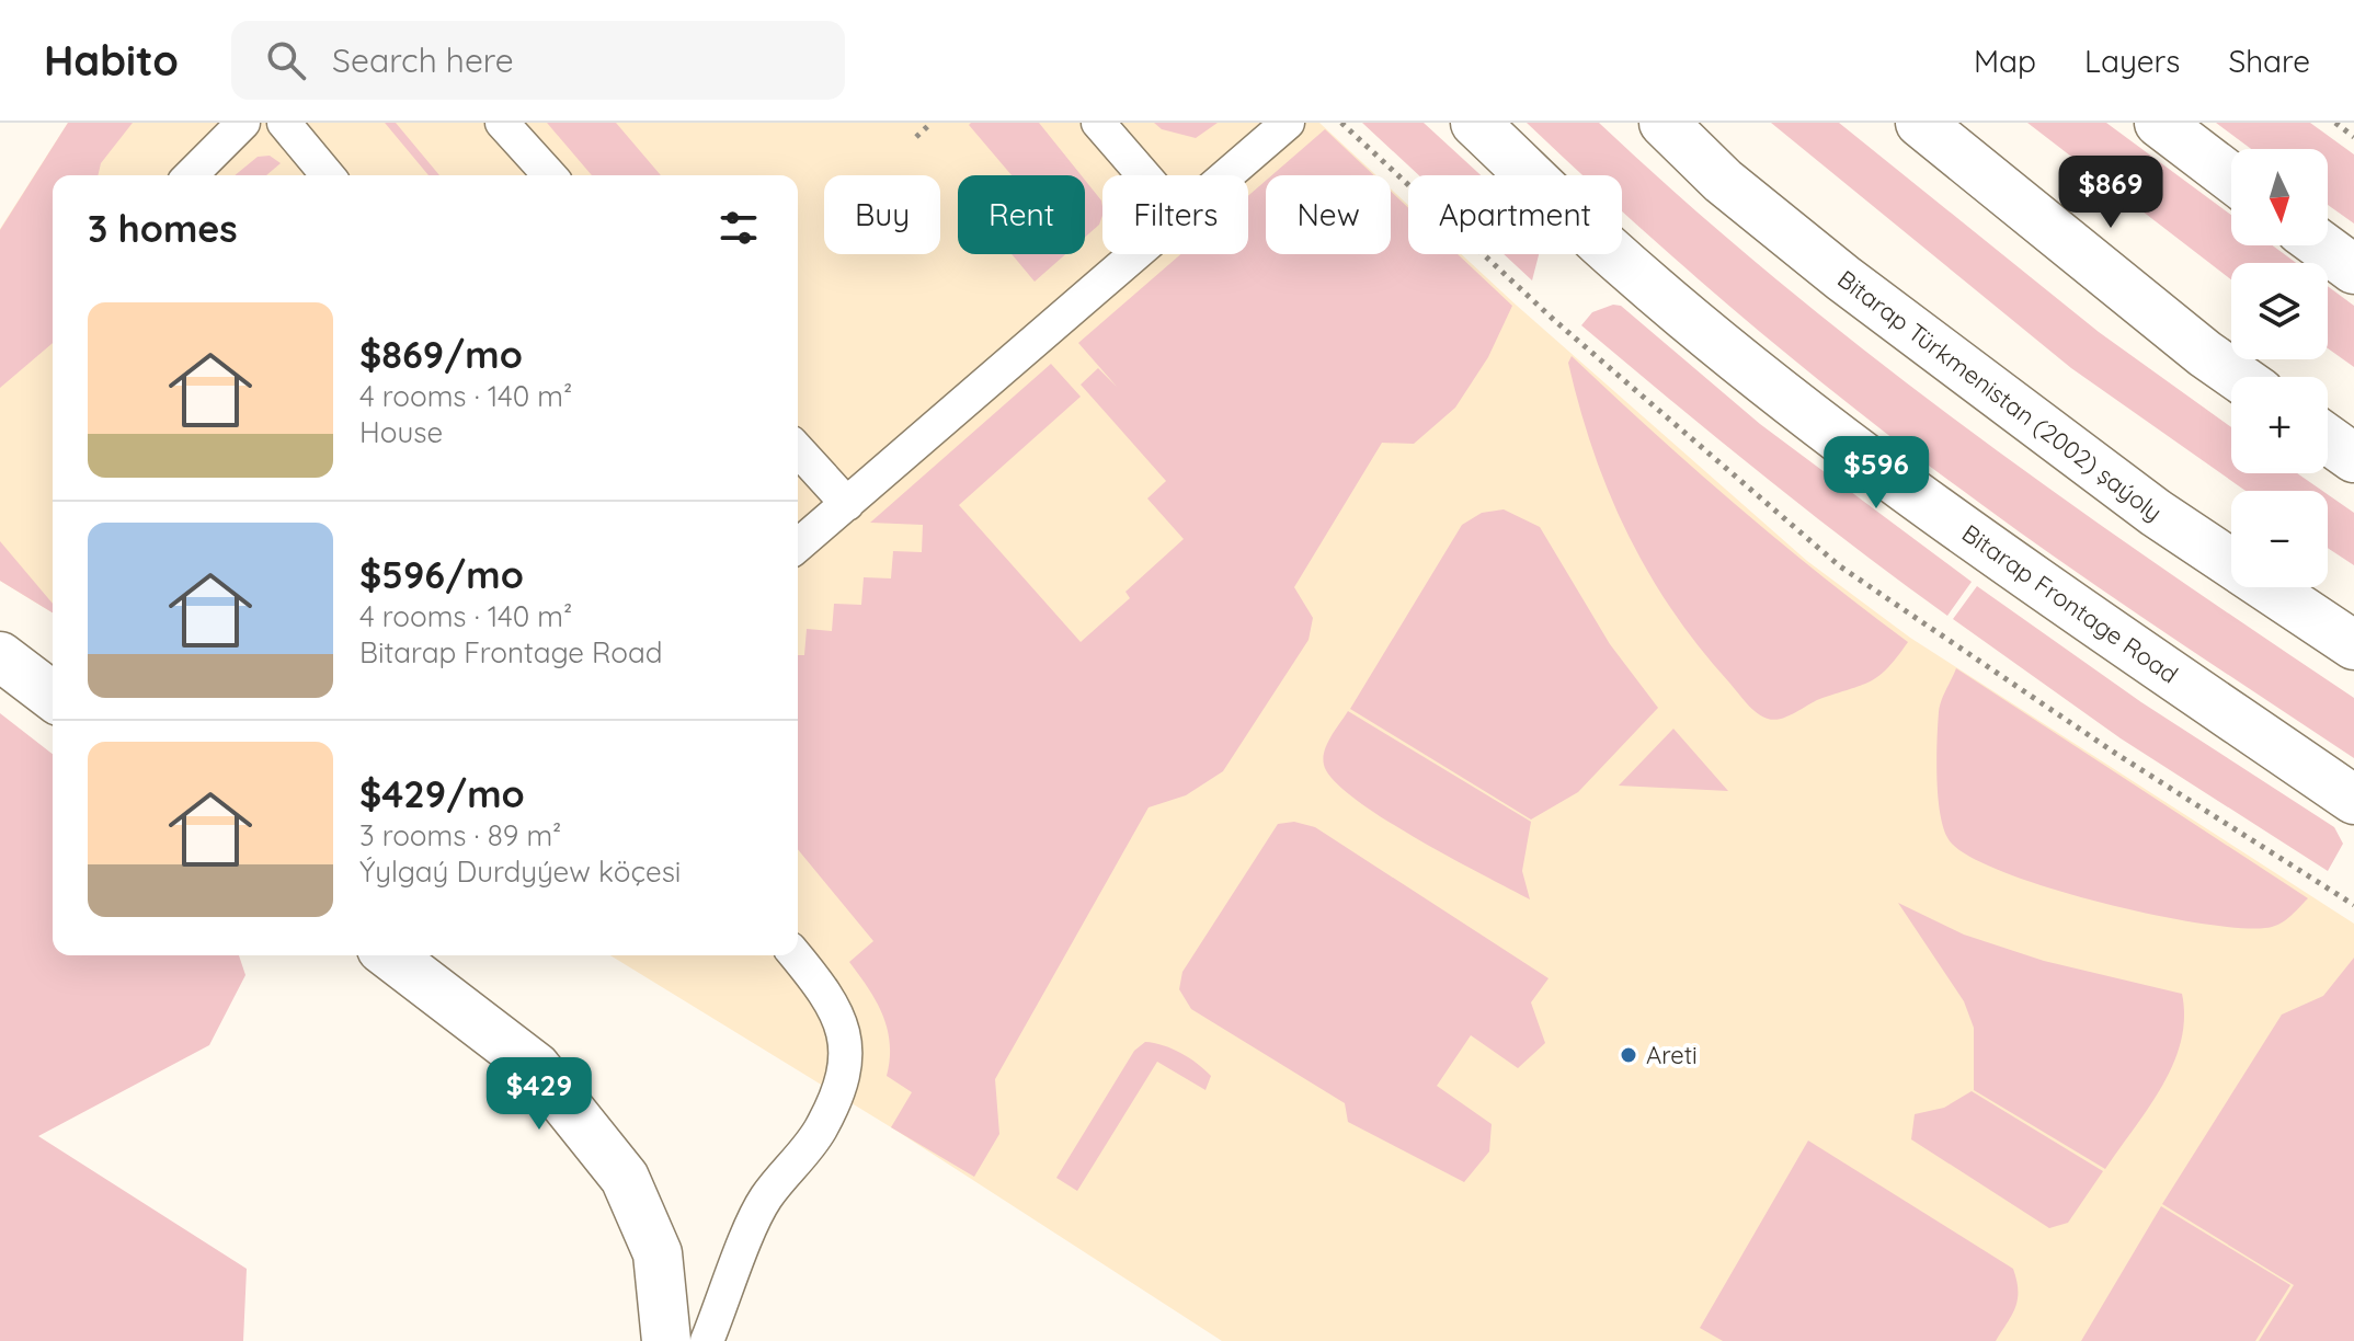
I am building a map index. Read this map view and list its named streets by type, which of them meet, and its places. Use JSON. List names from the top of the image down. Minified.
{"streets":{"street":["Bitarap Türkmenistan (2002) şaýoly","Bitarap Frontage Road"]},"places":["Areti"],"north":"bottom","page":{"header":"Habito","search":"Search here","nav":["Map","Layers","Share"],"map_buttons":["+","−"],"price":["$869","$596","$429"],"chip":["Buy","Rent","Filters","New","Apartment"],"heading":"3 homes","list":[{"name":"$869/mo","note":"4 rooms · 140 m² · House"},{"name":"$596/mo","note":"4 rooms · 140 m² · Bitarap Frontage Road"},{"name":"$429/mo","note":"3 rooms · 89 m² · Ýylgaý Durdyýew köçesi"}]}}
